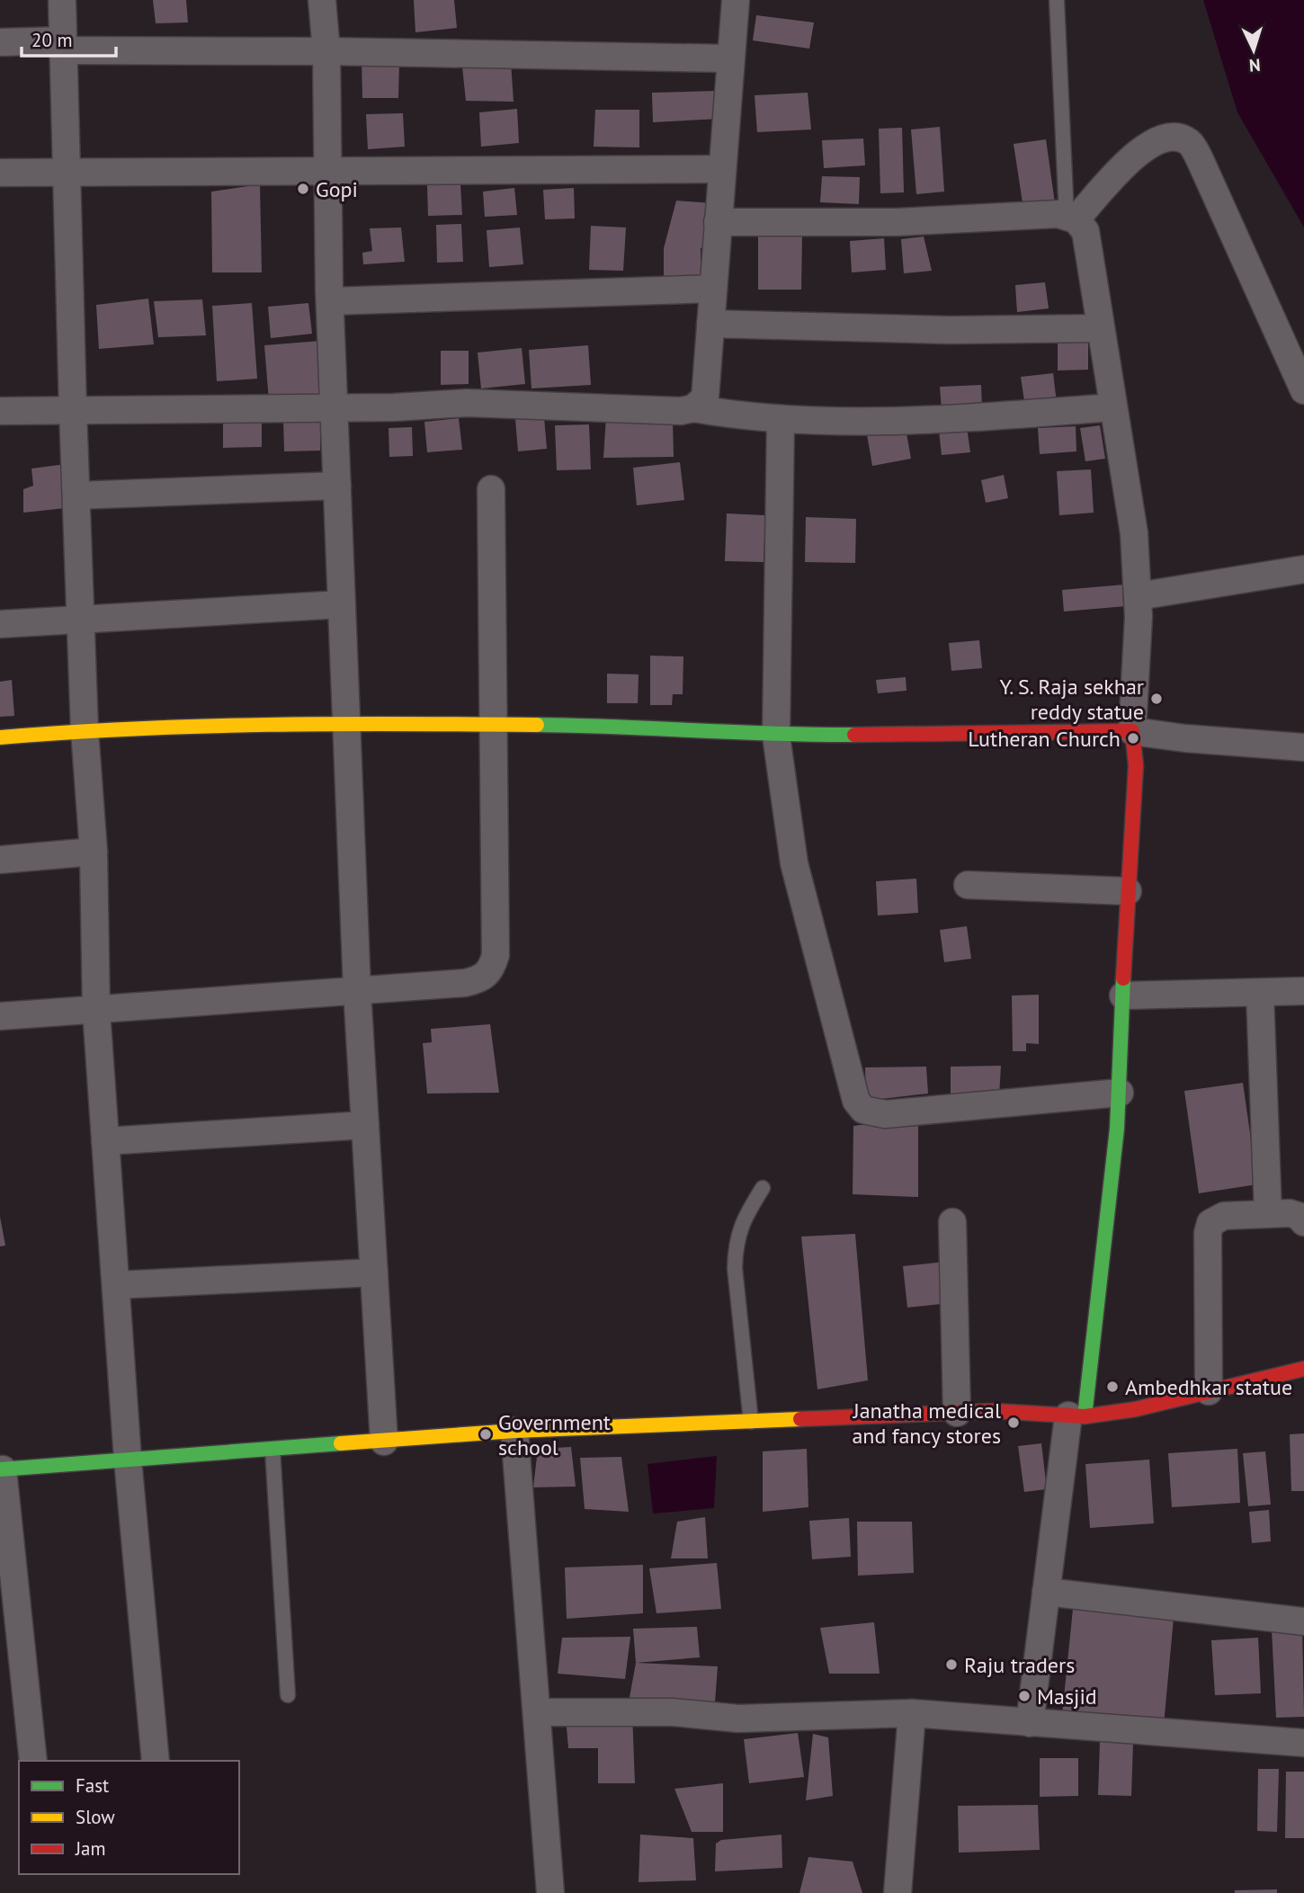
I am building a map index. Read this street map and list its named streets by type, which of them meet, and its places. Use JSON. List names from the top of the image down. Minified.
{"places":["Gopi","Y. S. Raja sekhar reddy statue","Lutheran Church","Ambedhkar statue","Janatha medical and fancy stores","Government school","Raju traders","Masjid"],"legend":["Fast","Slow","Jam"],"scale_bar":"20 m","north":"bottom"}
